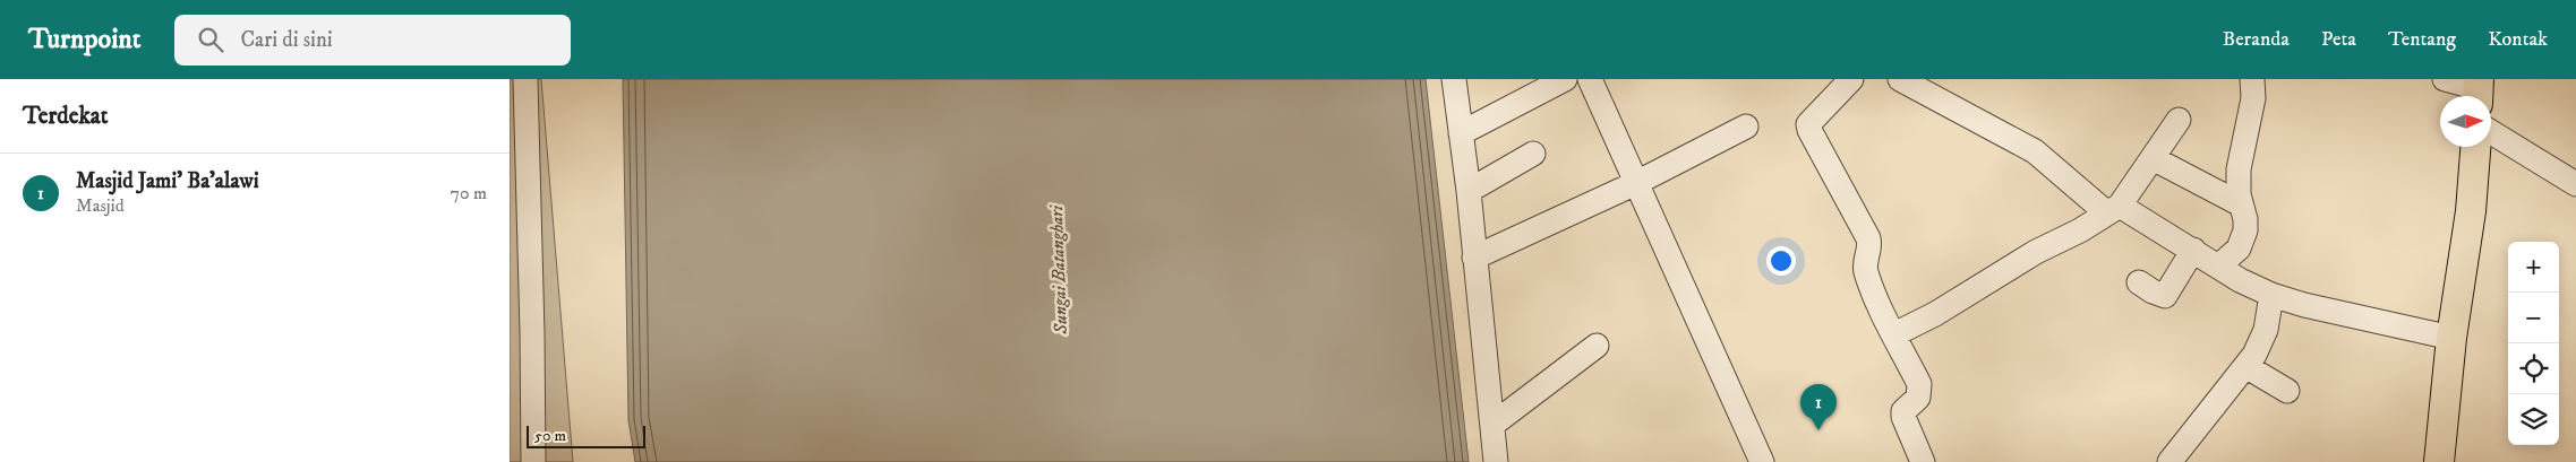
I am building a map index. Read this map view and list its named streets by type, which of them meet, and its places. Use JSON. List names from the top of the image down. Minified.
{"water":["Sungai Batanghari"],"scale_bar":"50 m","north":"right","page":{"header":"Turnpoint","search":"Cari di sini","nav":["Beranda","Peta","Tentang","Kontak"],"heading":"Terdekat","list":[{"mark":"1","name":"Masjid Jami' Ba'alawi","note":"Masjid","value":"70 m"}],"map_buttons":["+","−"],"pins":"1","scale":"50 m"}}
